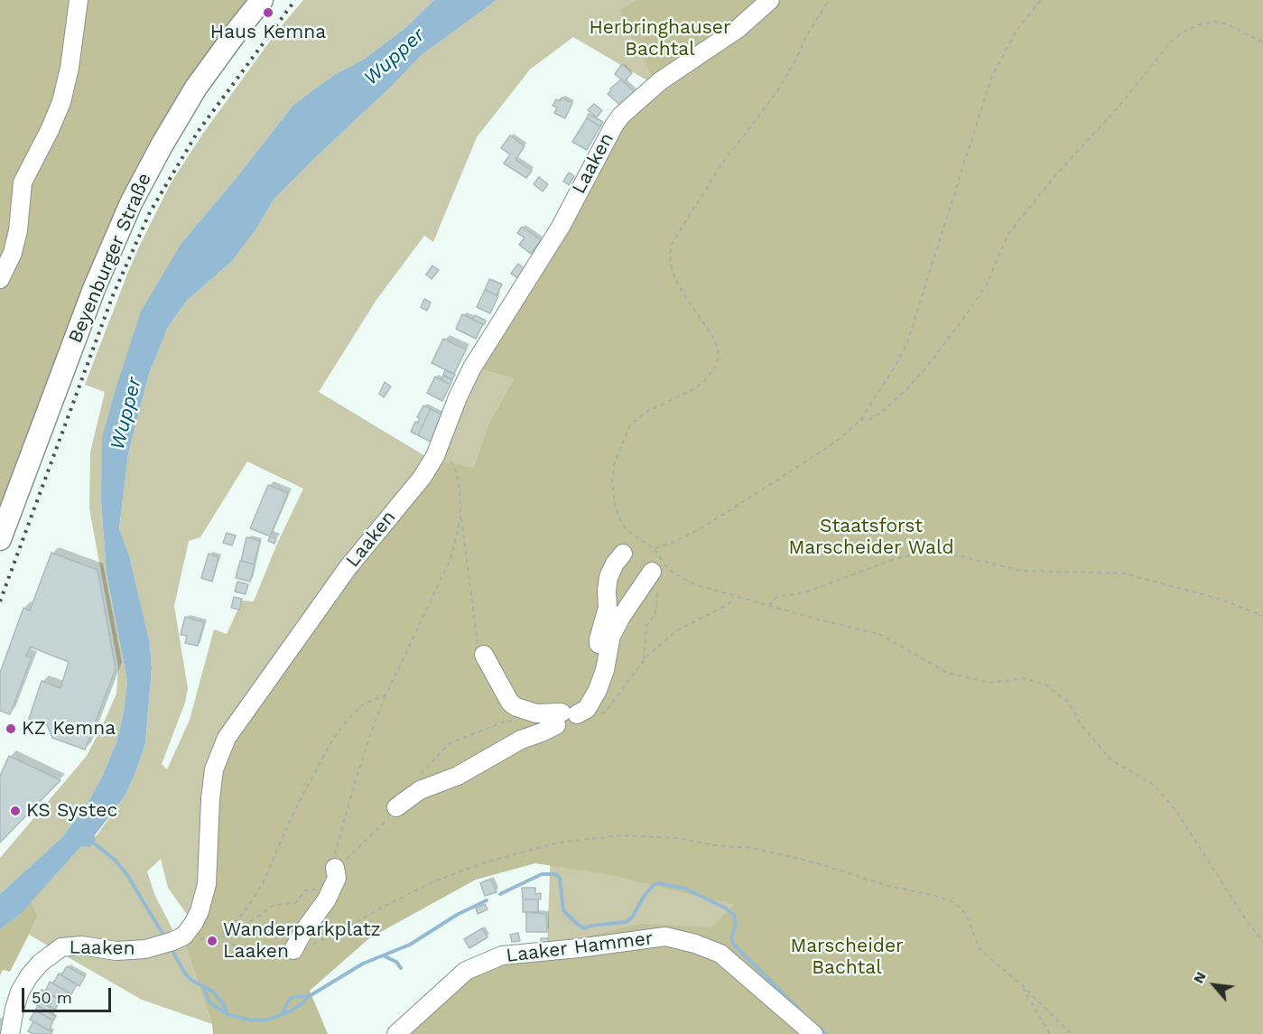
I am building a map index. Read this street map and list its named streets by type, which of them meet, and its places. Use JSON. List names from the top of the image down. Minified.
{"streets":{"main road":["Beyenburger Straße"],"street":["Laaken","Laaker Hammer"]},"water":["Wupper"],"parks":["Herbringhauser Bachtal","Staatsforst Marscheider Wald","Marscheider Bachtal"],"places":["Haus Kemna","KZ Kemna","KS Systec","Wanderparkplatz Laaken"],"scale_bar":"50 m","north":"top left"}
